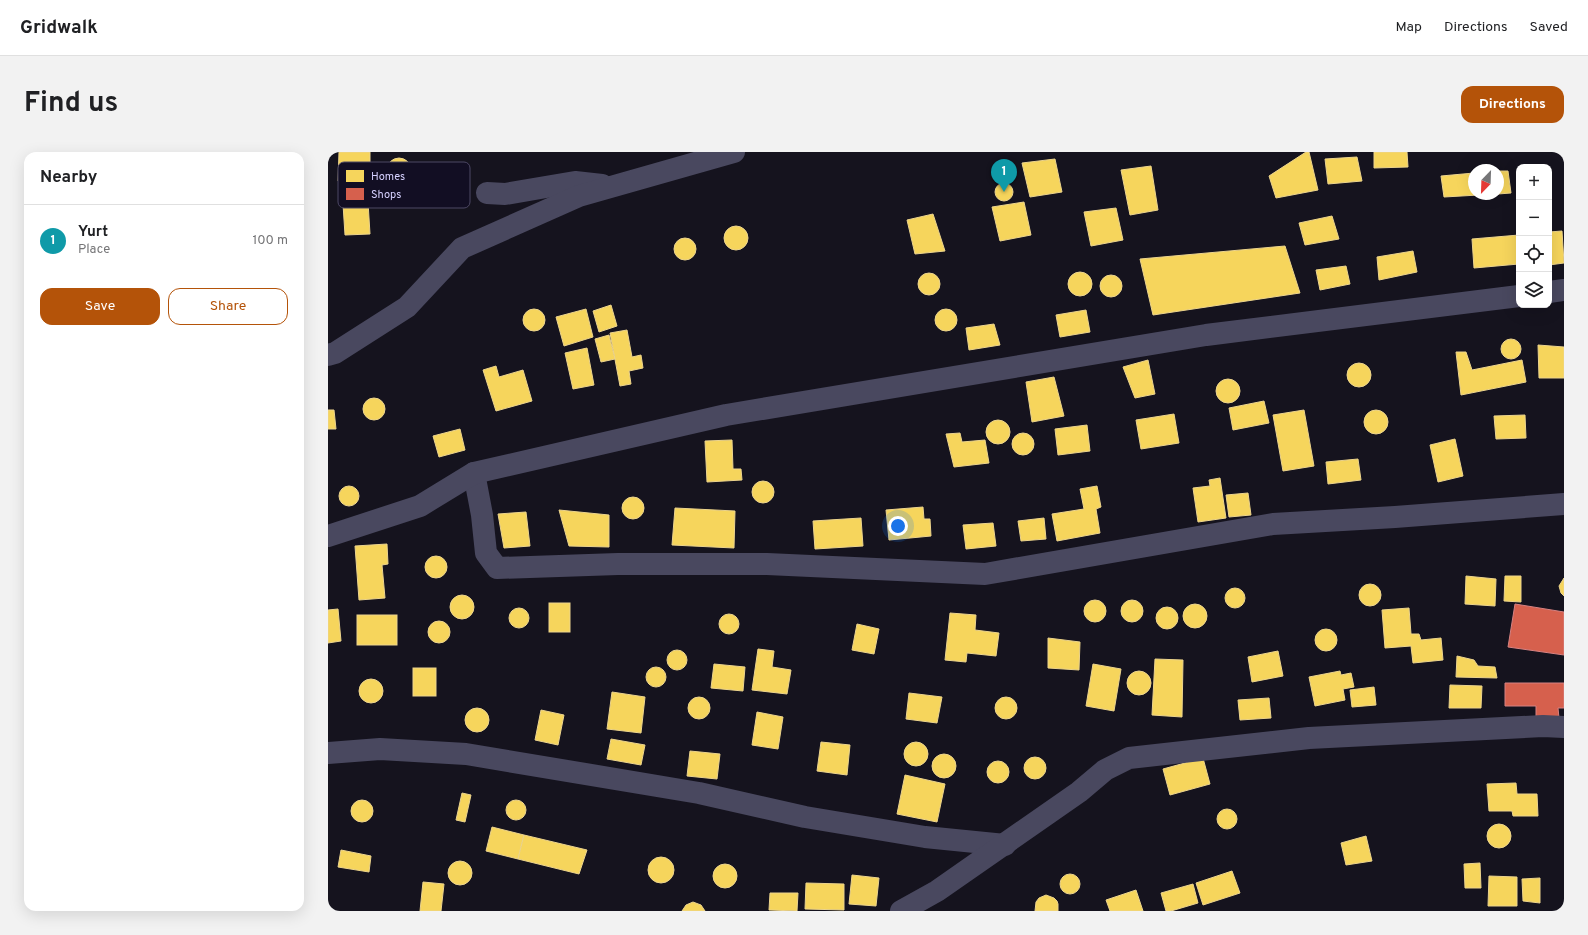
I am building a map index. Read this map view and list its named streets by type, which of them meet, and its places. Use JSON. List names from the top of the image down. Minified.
{"legend":["Homes","Shops"],"north":"bottom left","page":{"header":"Gridwalk","nav":["Map","Directions","Saved"],"title":"Find us","buttons":["Directions",["Save","Share"]],"heading":"Nearby","pins":"1","map_buttons":["+","−"],"list":[{"mark":"1","name":"Yurt","note":"Place","value":"100 m"}]}}
